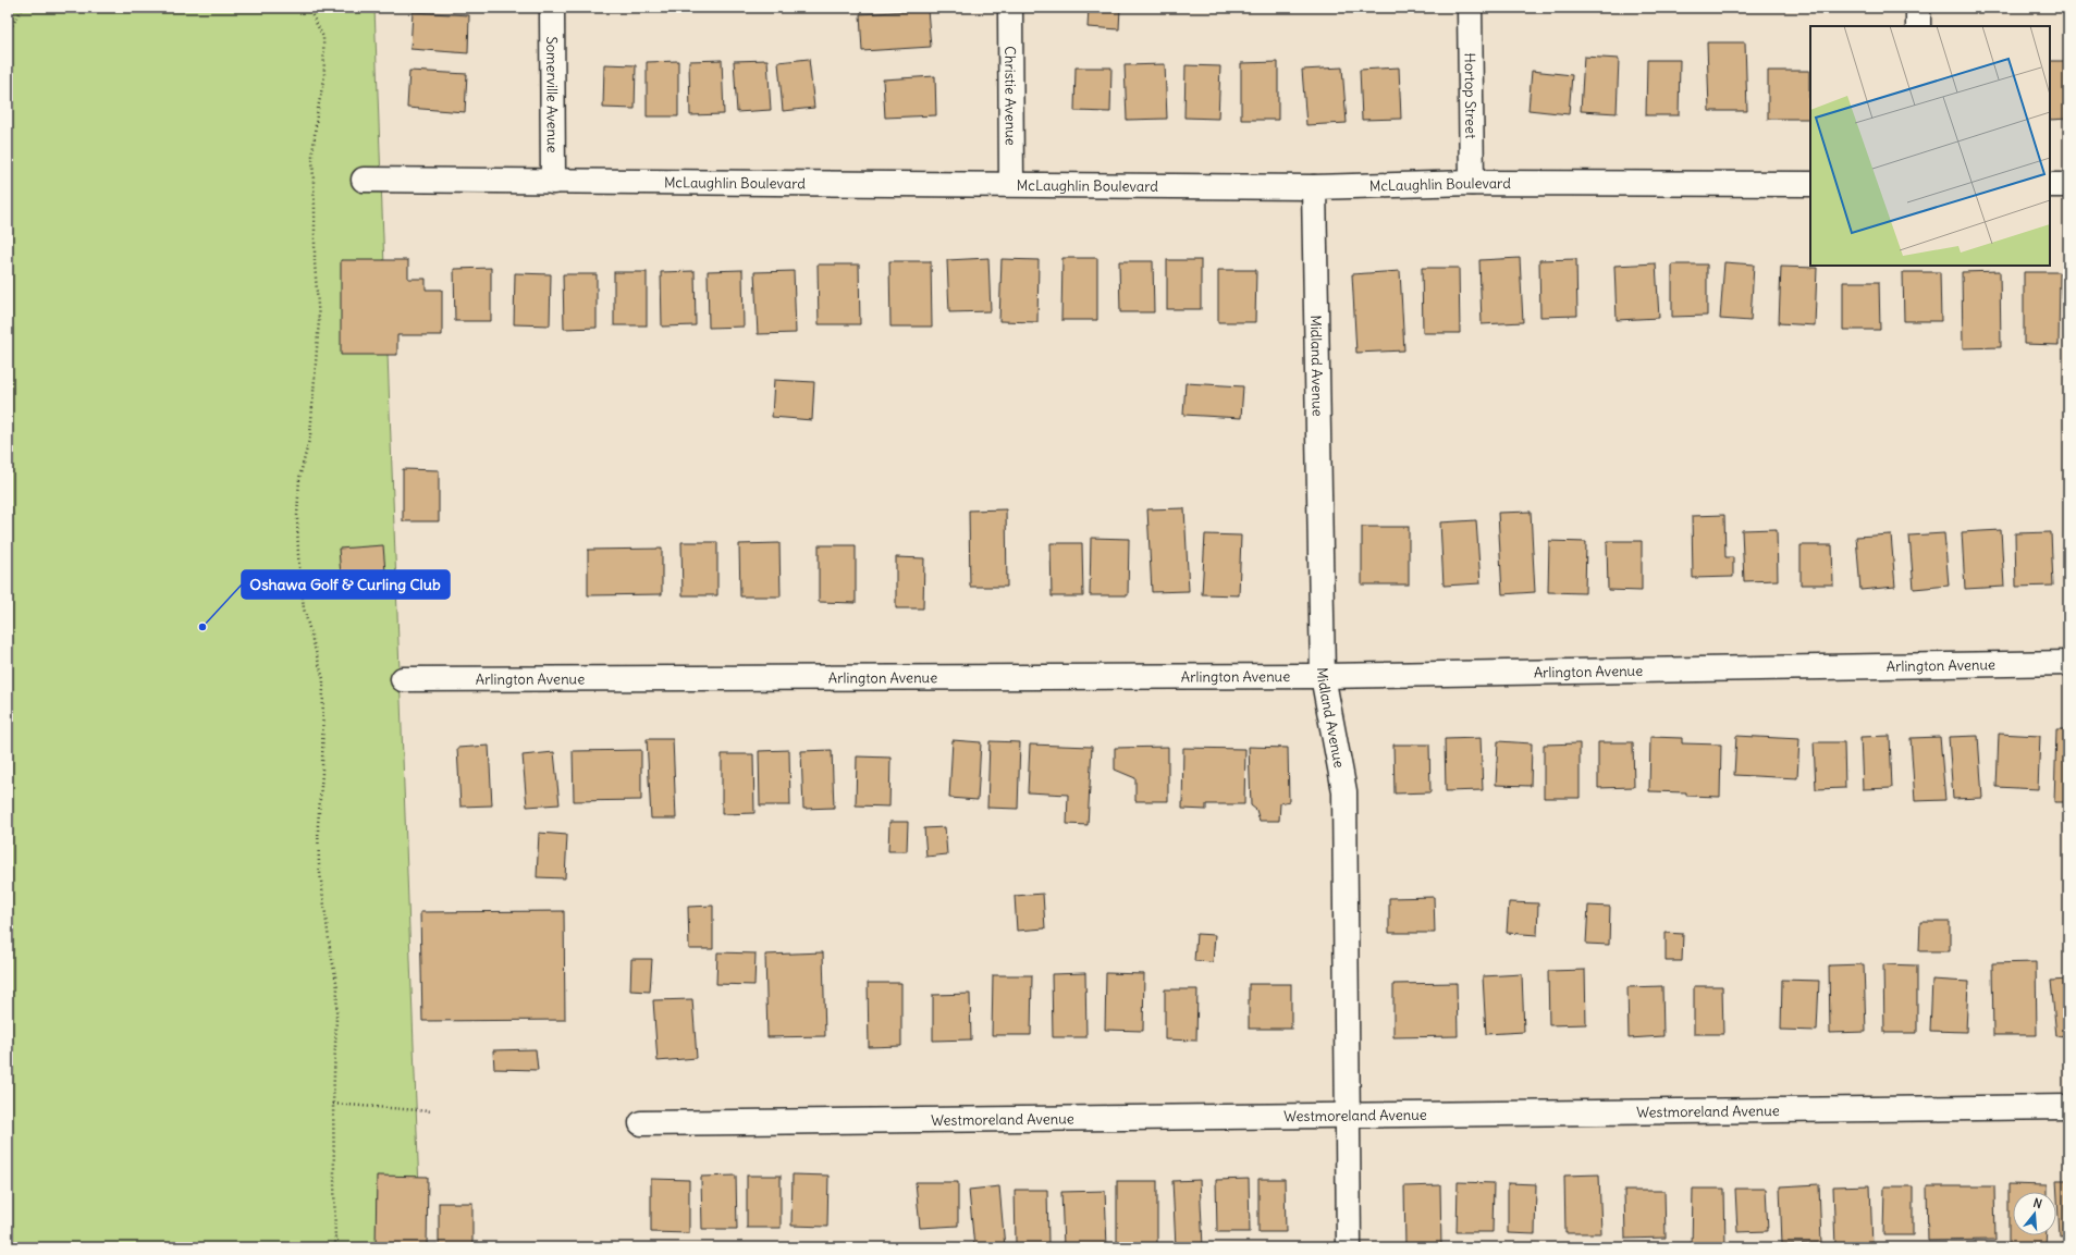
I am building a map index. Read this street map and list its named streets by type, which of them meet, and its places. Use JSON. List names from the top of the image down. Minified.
{"streets":{"street":["Somerville Avenue","Christie Avenue","Hortop Street","McLaughlin Boulevard","Midland Avenue","Arlington Avenue","Westmoreland Avenue"]},"crossings":[["Somerville Avenue","McLaughlin Boulevard"],["Christie Avenue","McLaughlin Boulevard"],["Hortop Street","McLaughlin Boulevard"],["McLaughlin Boulevard","Midland Avenue"],["Midland Avenue","Arlington Avenue"],["Midland Avenue","Westmoreland Avenue"]],"places":["Oshawa Golf & Curling Club"],"north":"top"}
